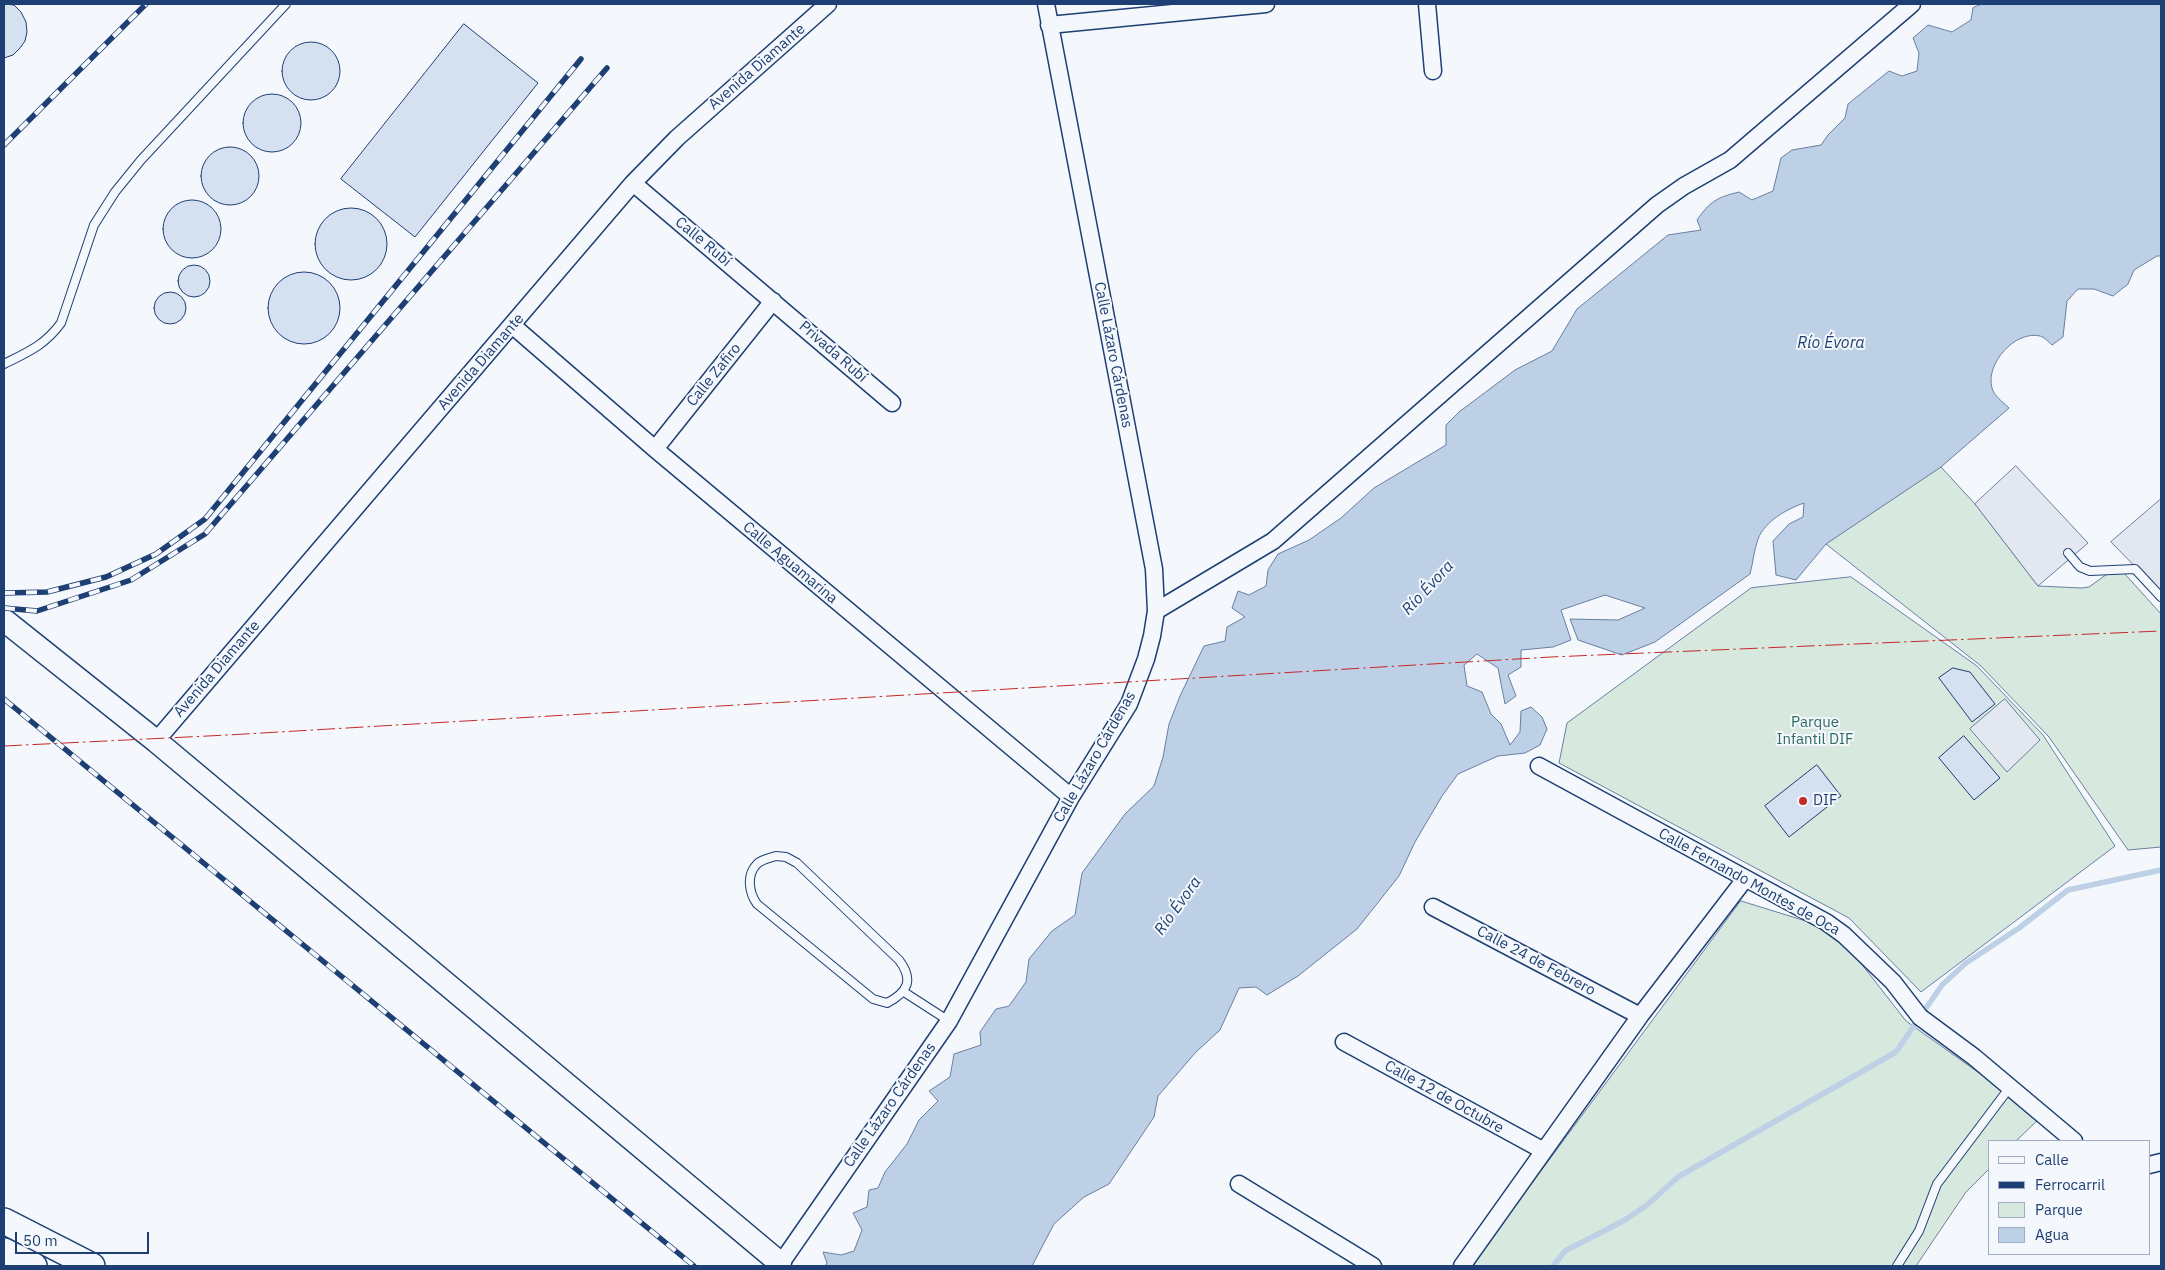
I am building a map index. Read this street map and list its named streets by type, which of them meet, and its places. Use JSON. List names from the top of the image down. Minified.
{"streets":{"street":["Avenida Diamante","Calle Rubí","Privada Rubí","Calle Lázaro Cárdenas","Calle Zafiro","Calle Aguamarina","Calle Fernando Montes de Oca","Calle 24 de Febrero","Calle 12 de Octubre"]},"crossings":[["Avenida Diamante","Calle Rubí"],["Avenida Diamante","Calle Aguamarina"],["Calle Rubí","Privada Rubí"],["Calle Rubí","Calle Zafiro"],["Privada Rubí","Calle Zafiro"],["Calle Lázaro Cárdenas","Calle Aguamarina"],["Calle Zafiro","Calle Aguamarina"]],"water":["Río Évora"],"parks":["Parque Infantil DIF"],"places":["DIF"],"legend":["Calle","Ferrocarril","Parque","Agua"],"scale_bar":"50 m"}
